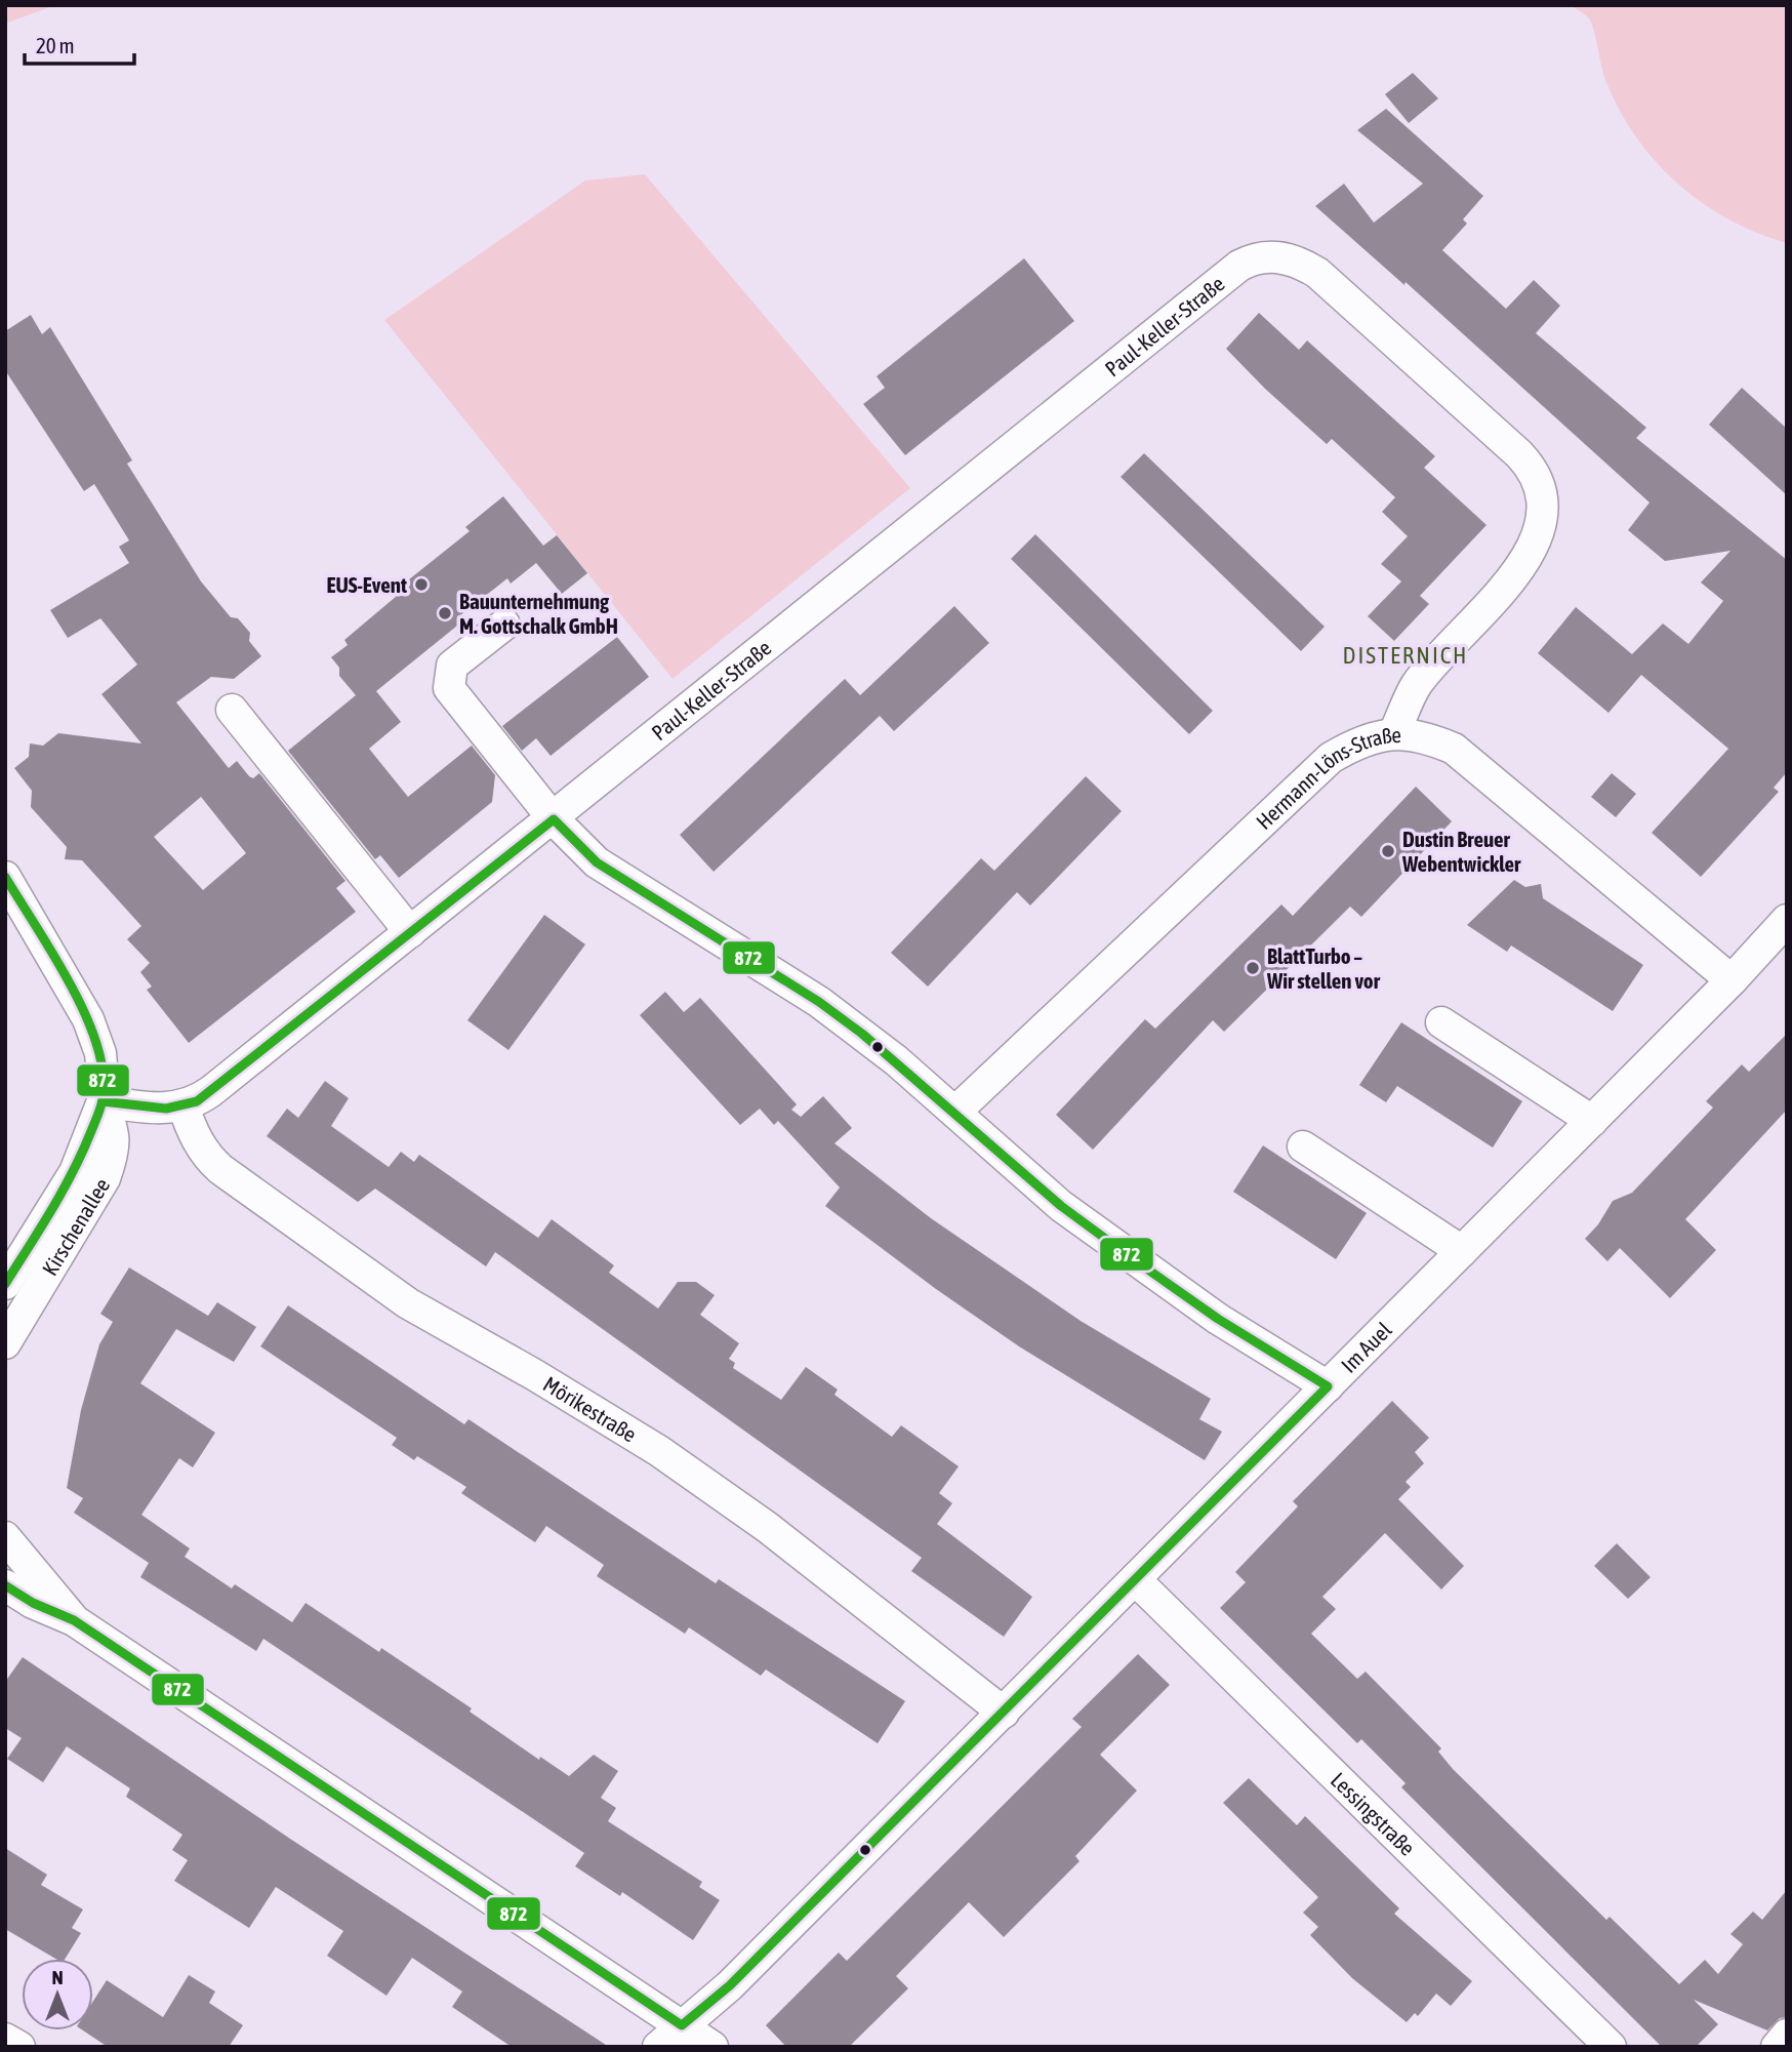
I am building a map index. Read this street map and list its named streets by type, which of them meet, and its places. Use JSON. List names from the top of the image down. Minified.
{"streets":{"street":["Paul-Keller-Straße","Hermann-Löns-Straße","Kirschenallee","Im Auel","Mörikestraße","Lessingstraße"]},"crossings":[["Paul-Keller-Straße","Hermann-Löns-Straße"],["Paul-Keller-Straße","Kirschenallee"],["Paul-Keller-Straße","Mörikestraße"],["Hermann-Löns-Straße","Im Auel"],["Im Auel","Mörikestraße"],["Im Auel","Lessingstraße"]],"districts":["DISTERNICH"],"places":["EUS-Event","Bauunternehmung M. Gottschalk GmbH","Dustin Breuer Webentwickler","BlattTurbo – Wir stellen vor"],"lines":["transit line 872"],"scale_bar":"20 m","north":"top"}
